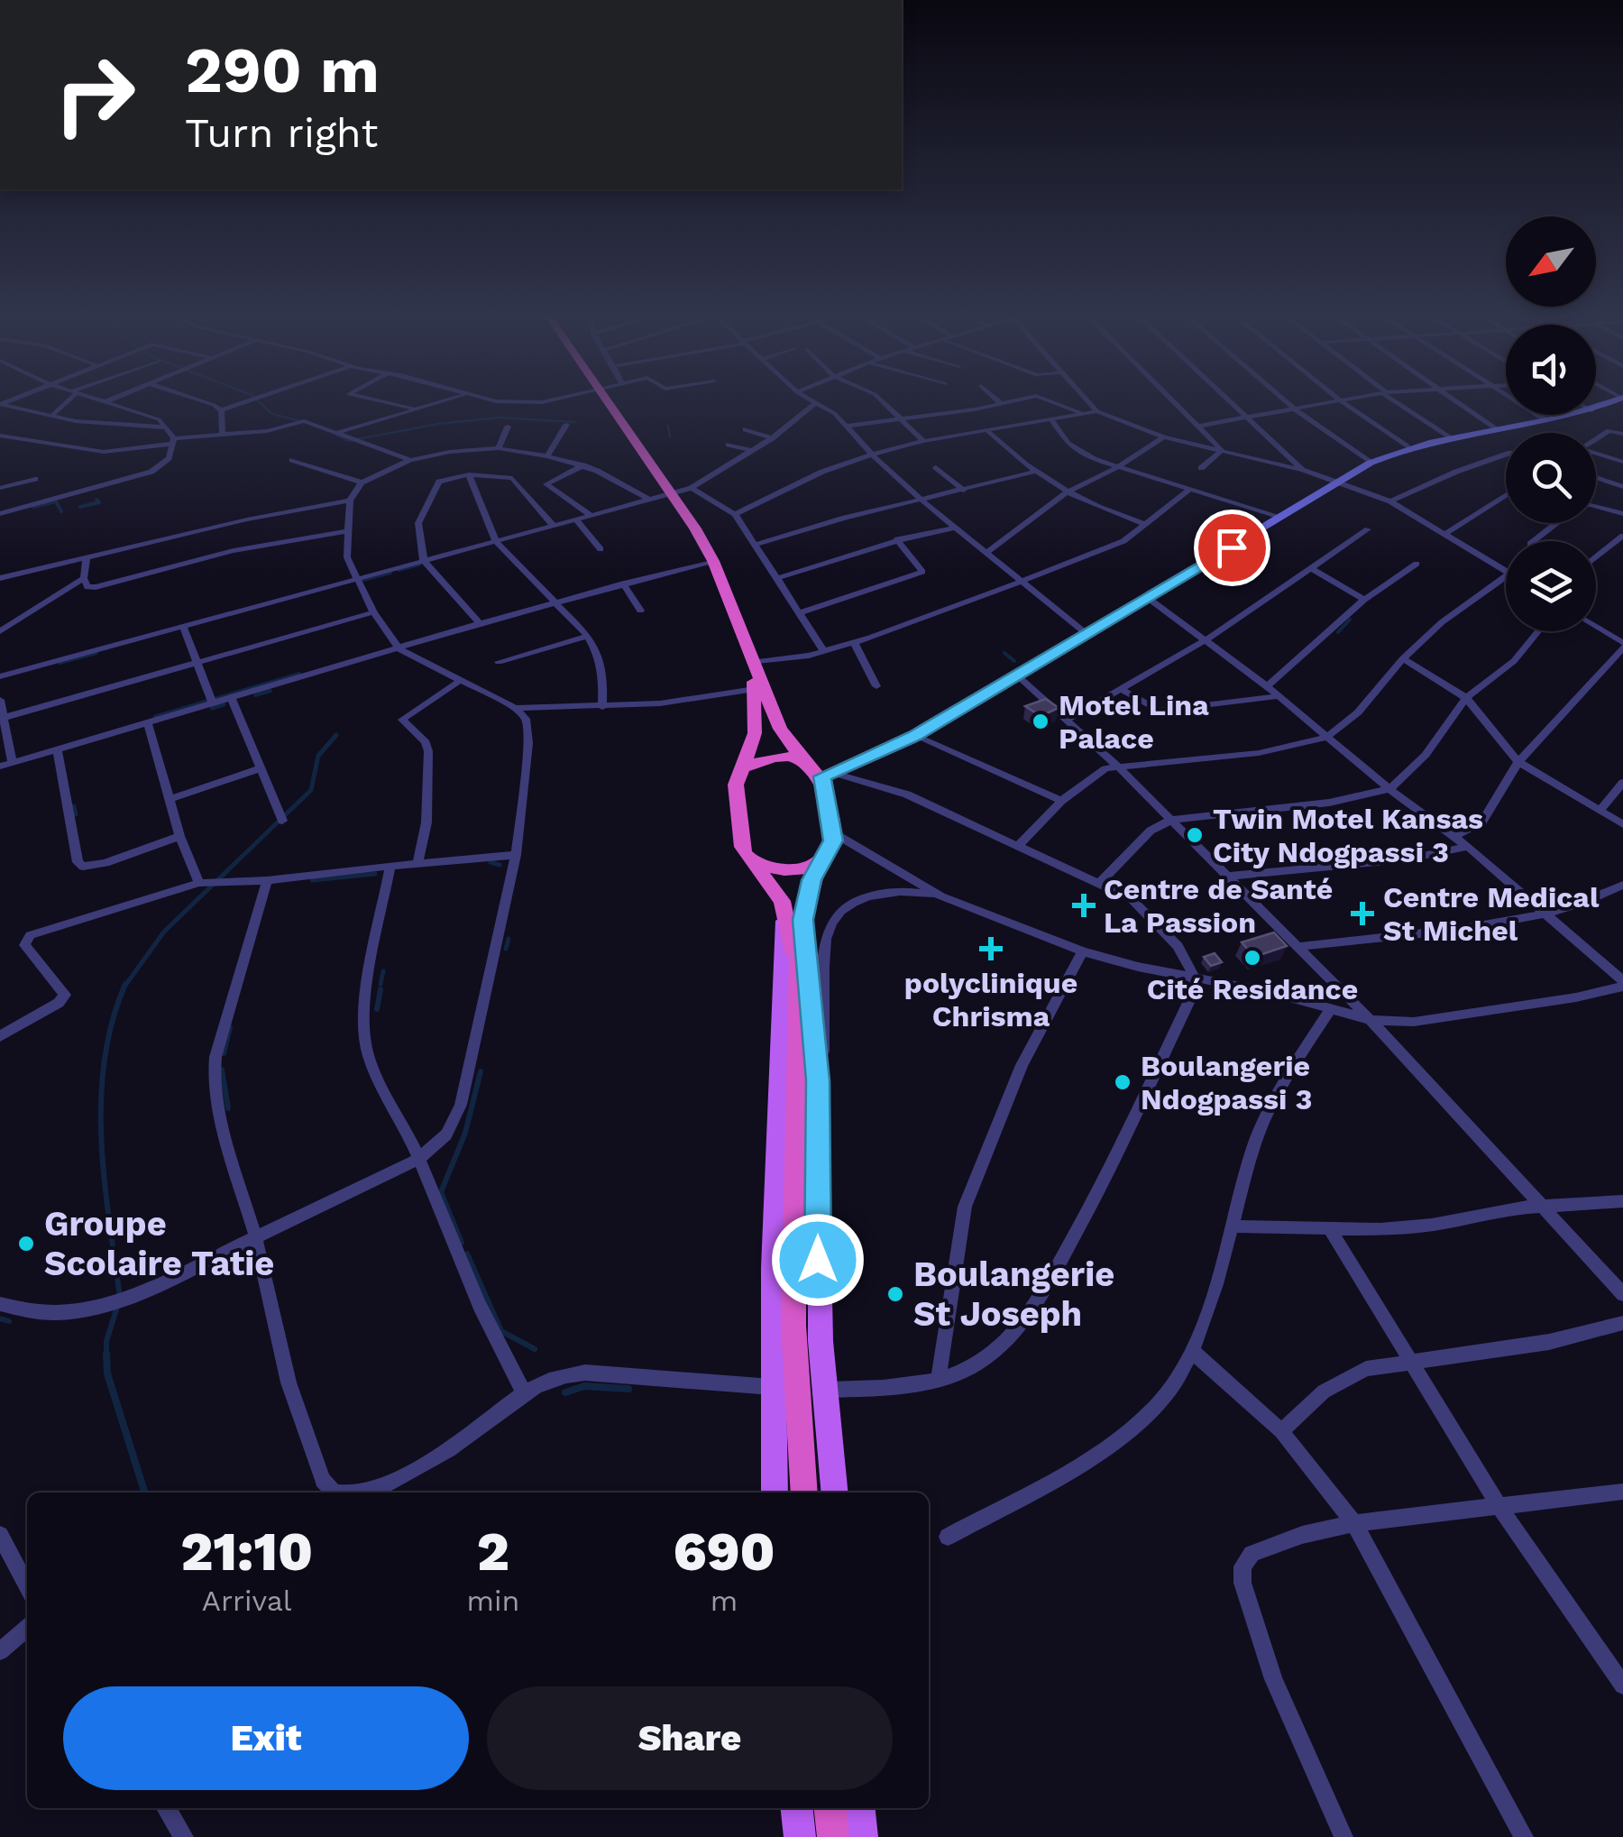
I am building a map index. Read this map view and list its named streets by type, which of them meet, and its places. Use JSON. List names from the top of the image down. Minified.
{"places":{"other":["Motel Lina Palace","Twin Motel Kansas City Ndogpassi 3","Cité Residance","Boulangerie Ndogpassi 3","Groupe Scolaire Tatie","Boulangerie St Joseph"],"health":["Centre de Santé La Passion","Centre Medical St Michel","polyclinique Chrisma"]},"north":"bottom left","page":{"turn":["290 m","Turn right"],"eta":["21:10","Arrival","2","min","690","m"],"buttons":["Exit","Share"]}}
